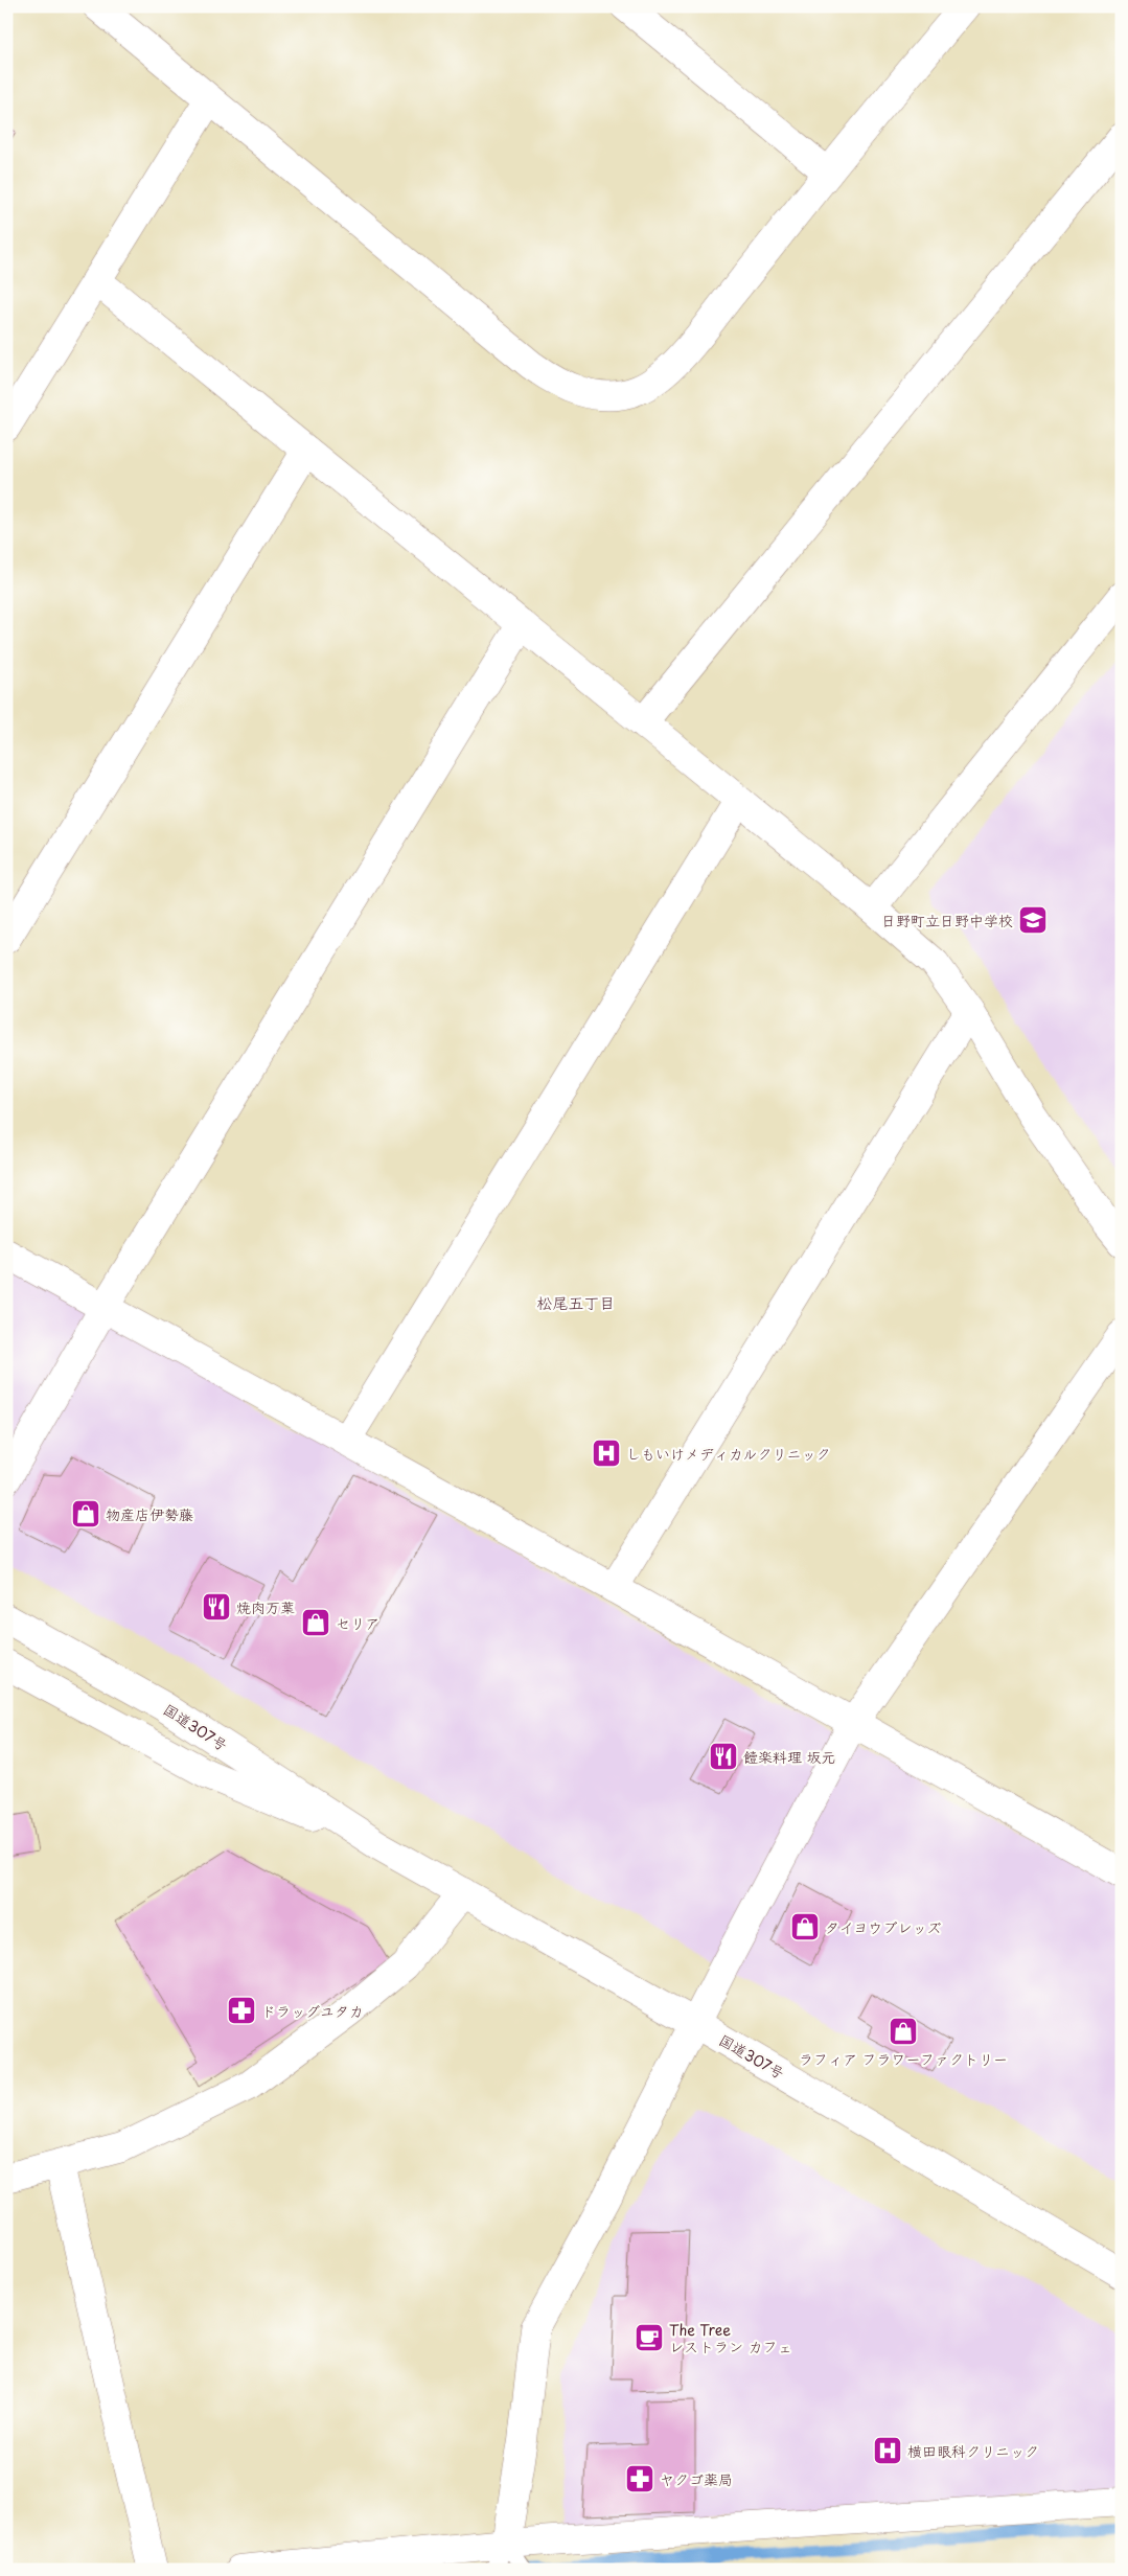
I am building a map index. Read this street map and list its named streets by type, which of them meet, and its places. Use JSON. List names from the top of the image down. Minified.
{"streets":{"main road":["国道307号"]},"districts":["松尾五丁目"],"places":{"school or university":["日野町立日野中学校"],"hospital":["しもいけメディカルクリニック","横田眼科クリニック"],"shop":["物産店伊勢藤","セリア","タイヨウブレッズ","ラフィア フラワーファクトリー"],"restaurant":["焼肉万葉","饐楽料理 坂元"],"pharmacy":["ドラッグユタカ","ヤクゴ薬局"],"cafe":["The Tree レストラン カフェ"]}}
